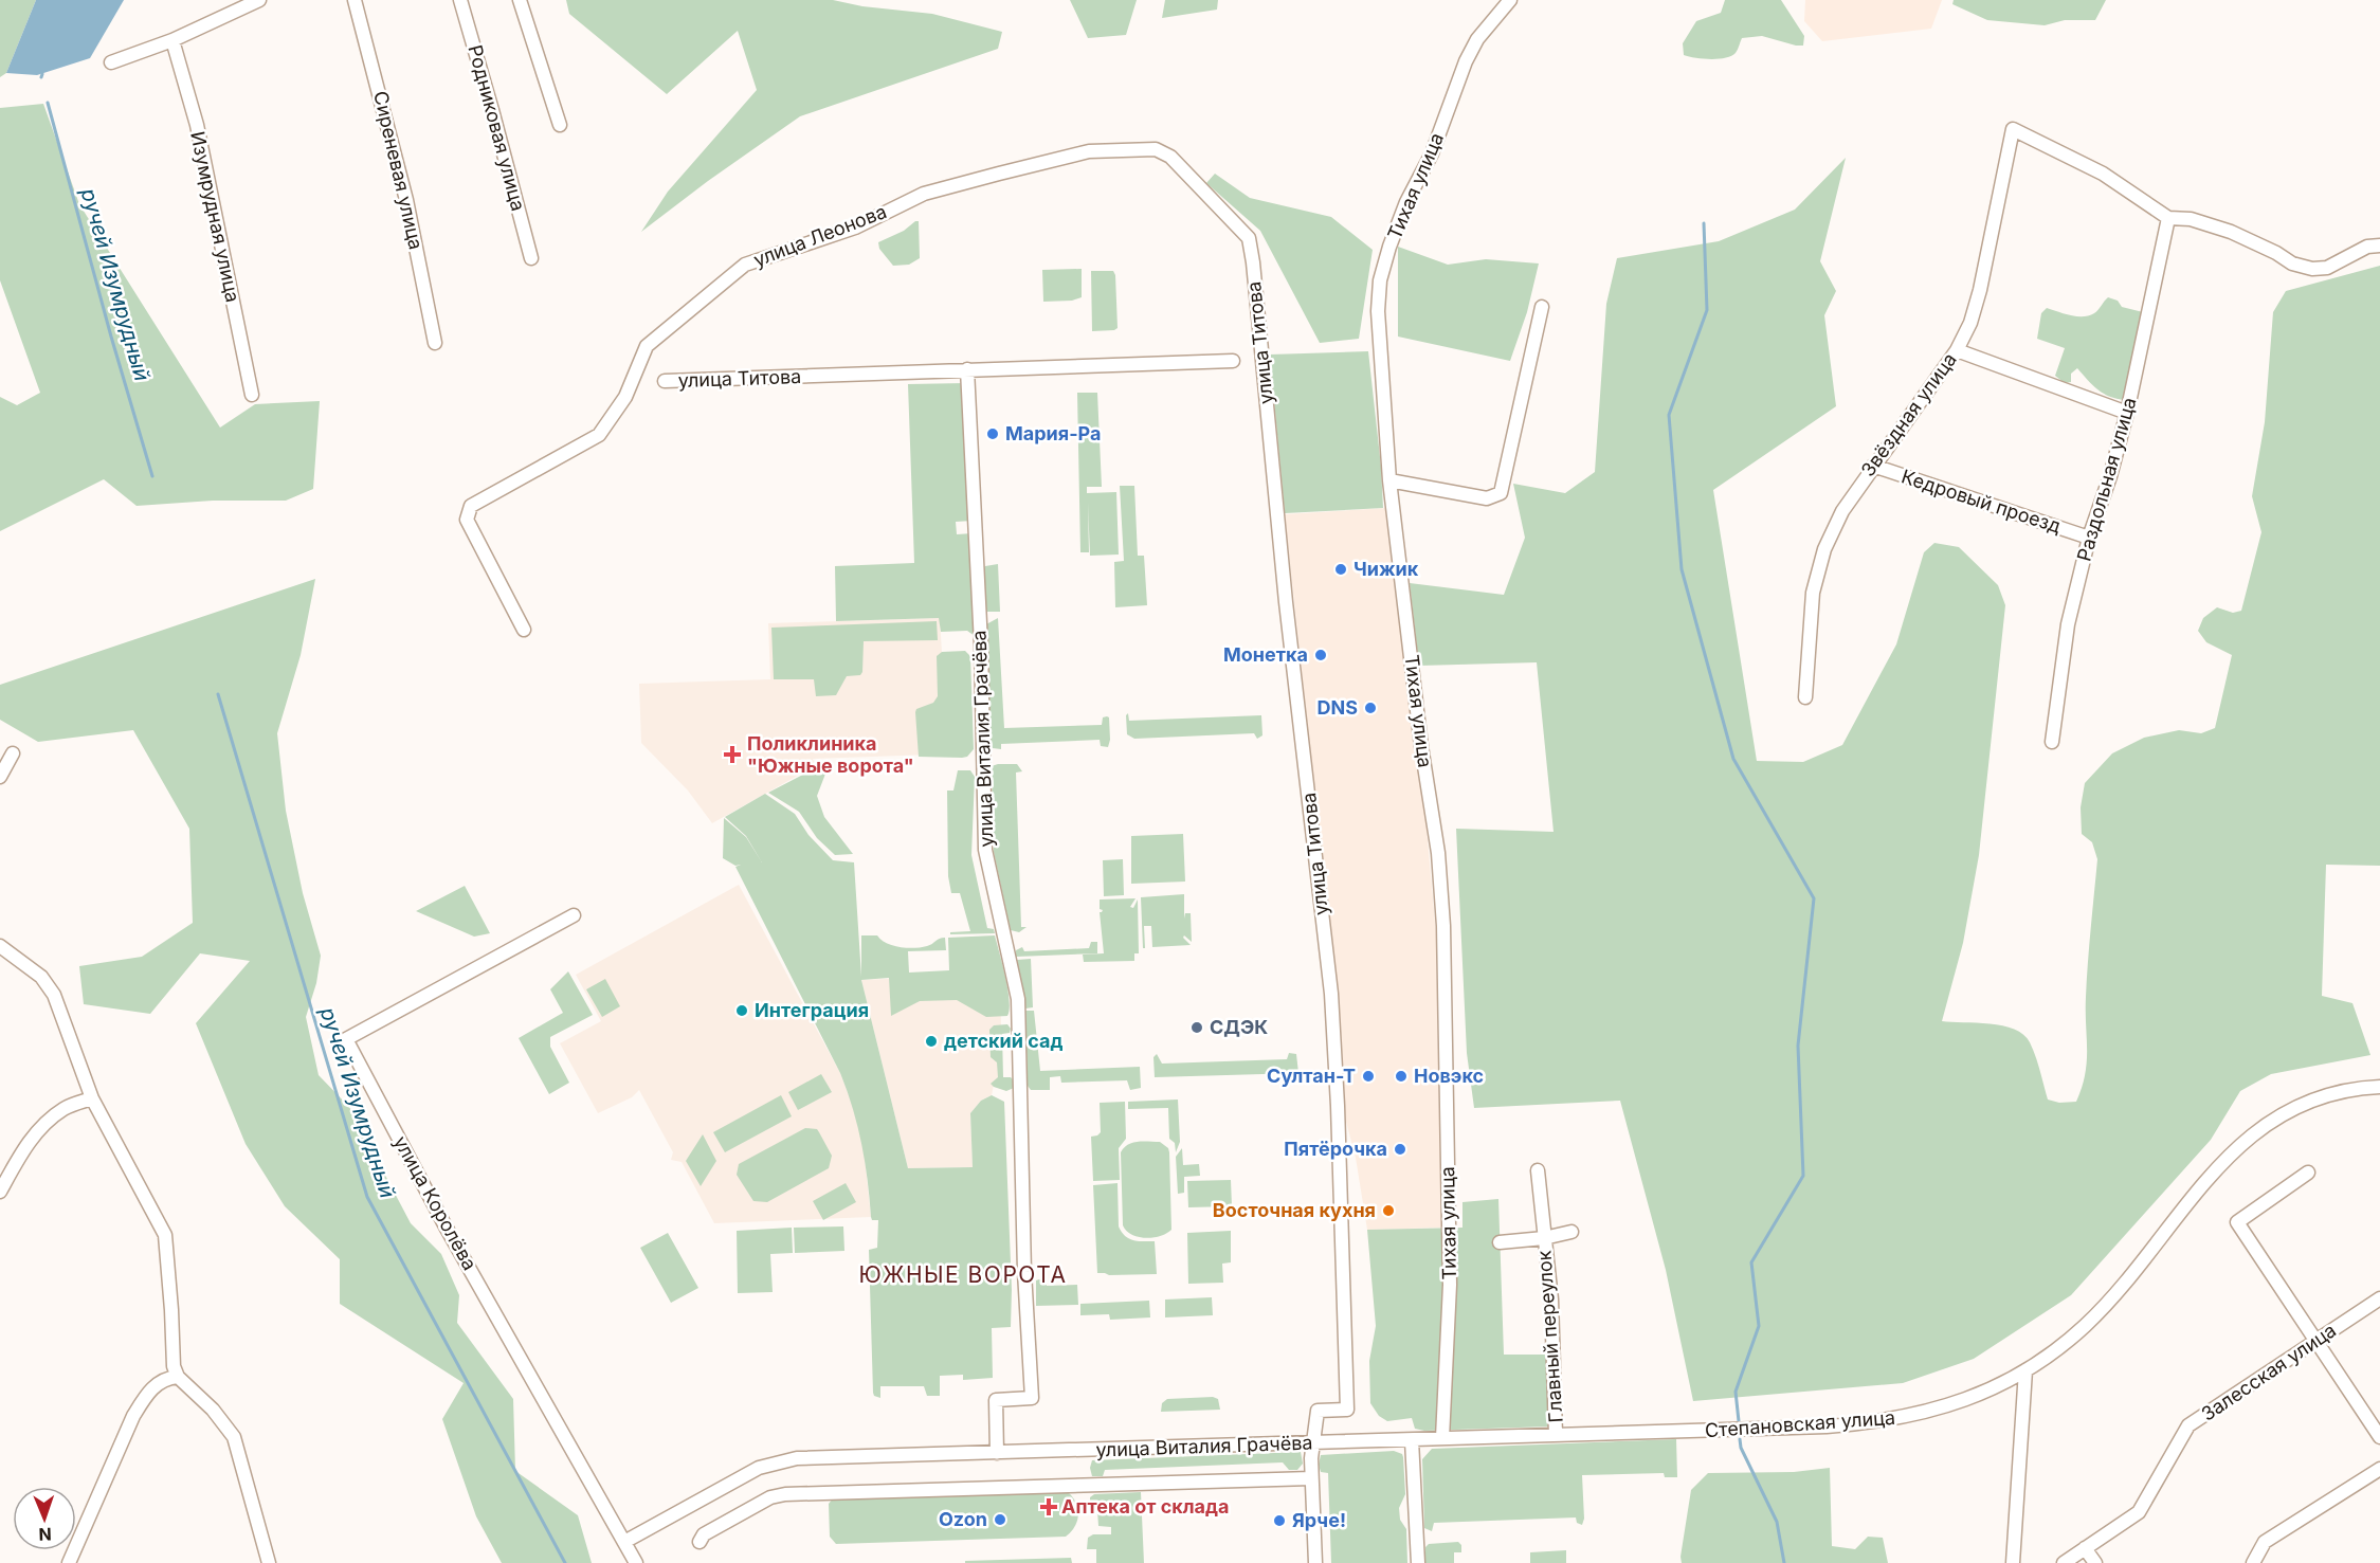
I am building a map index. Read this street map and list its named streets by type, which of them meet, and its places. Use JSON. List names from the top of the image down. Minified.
{"streets":{"street":["Родниковая улица","Сиреневая улица","Тихая улица","Изумрудная улица","улица Леонова","улица Титова","Звёздная улица","Раздольная улица","Кедровый проезд","улица Виталия Грачёва","улица Королёва","Главный переулок","Залесская улица","Степановская улица"]},"crossings":[["Тихая улица","Степановская улица"],["улица Леонова","улица Титова"],["улица Титова","улица Виталия Грачёва"],["Звёздная улица","Раздольная улица"],["Звёздная улица","Кедровый проезд"],["Раздольная улица","Кедровый проезд"],["улица Виталия Грачёва","улица Королёва"],["улица Виталия Грачёва","Степановская улица"],["Главный переулок","Степановская улица"]],"districts":["ЮЖНЫЕ ВОРОТА"],"water":["ручей Изумрудный"],"places":{"other":["Мария-Ра","Чижик","Монетка","DNS","Интеграция","СДЭК","детский сад","Султан-Т","Новэкс","Пятёрочка","Восточная кухня","Ozon","Ярче!"],"health":["Поликлиника \"Южные ворота\"","Аптека от склада"]},"north":"bottom"}
